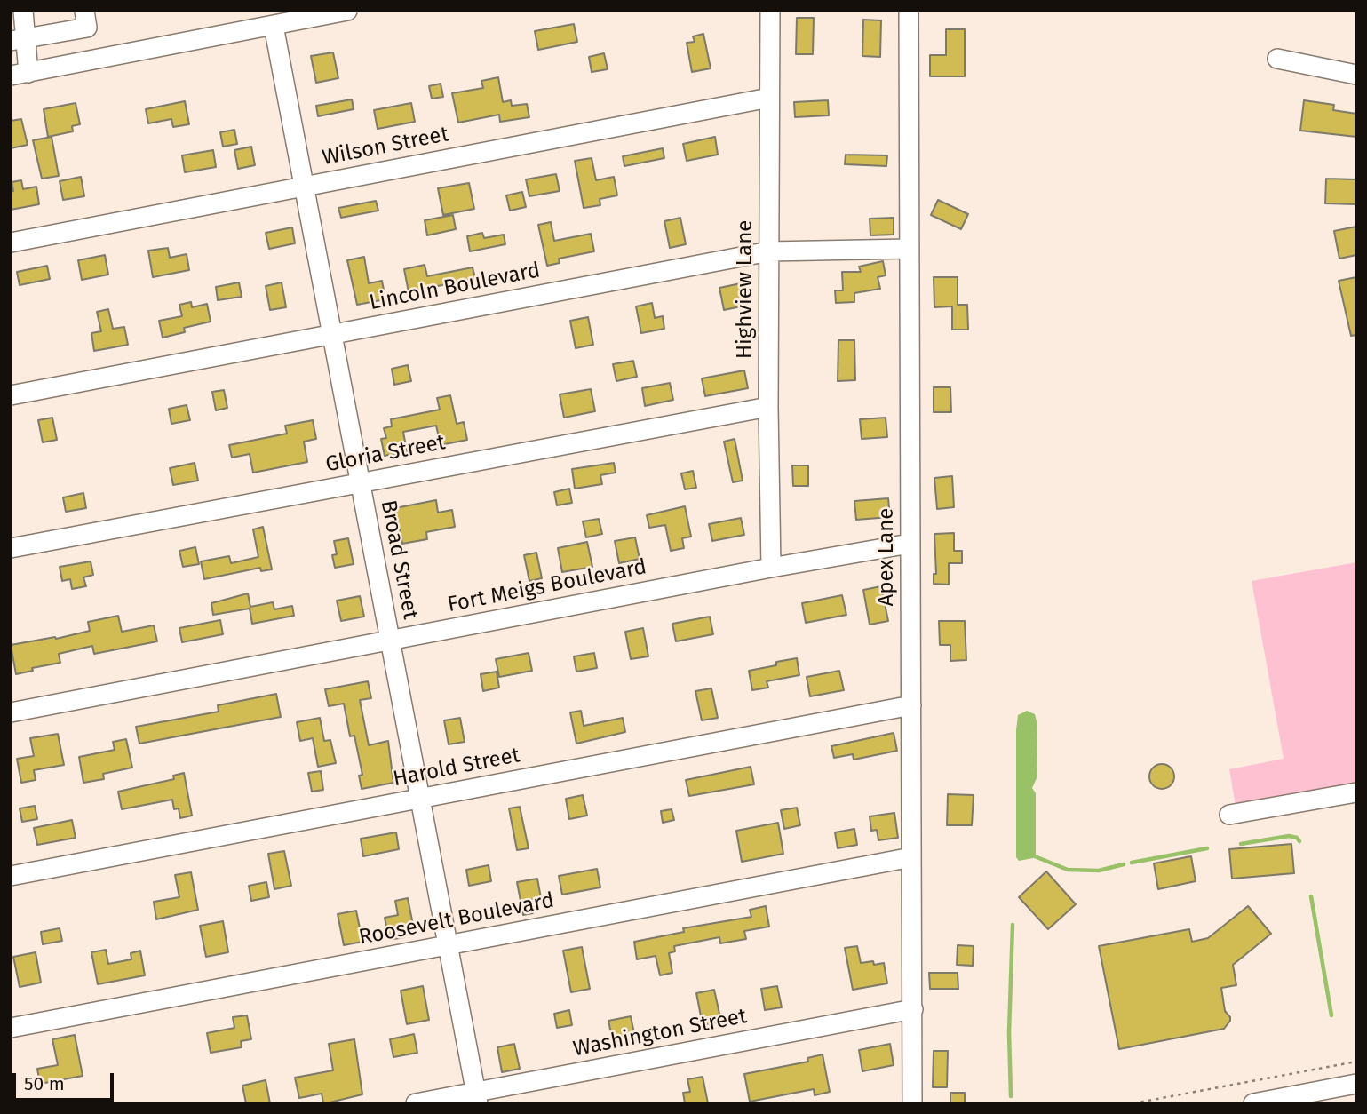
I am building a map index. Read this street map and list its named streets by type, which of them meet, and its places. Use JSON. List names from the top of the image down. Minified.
{"streets":{"street":["Wilson Street","Lincoln Boulevard","Highview Lane","Gloria Street","Apex Lane","Broad Street","Fort Meigs Boulevard","Harold Street","Roosevelt Boulevard","Washington Street"]},"crossings":[["Wilson Street","Highview Lane"],["Wilson Street","Broad Street"],["Lincoln Boulevard","Highview Lane"],["Lincoln Boulevard","Apex Lane"],["Lincoln Boulevard","Broad Street"],["Highview Lane","Gloria Street"],["Highview Lane","Fort Meigs Boulevard"],["Gloria Street","Broad Street"],["Apex Lane","Fort Meigs Boulevard"],["Apex Lane","Harold Street"],["Apex Lane","Roosevelt Boulevard"],["Apex Lane","Washington Street"],["Broad Street","Fort Meigs Boulevard"],["Broad Street","Harold Street"],["Broad Street","Roosevelt Boulevard"],["Broad Street","Washington Street"]],"scale_bar":"50 m"}
